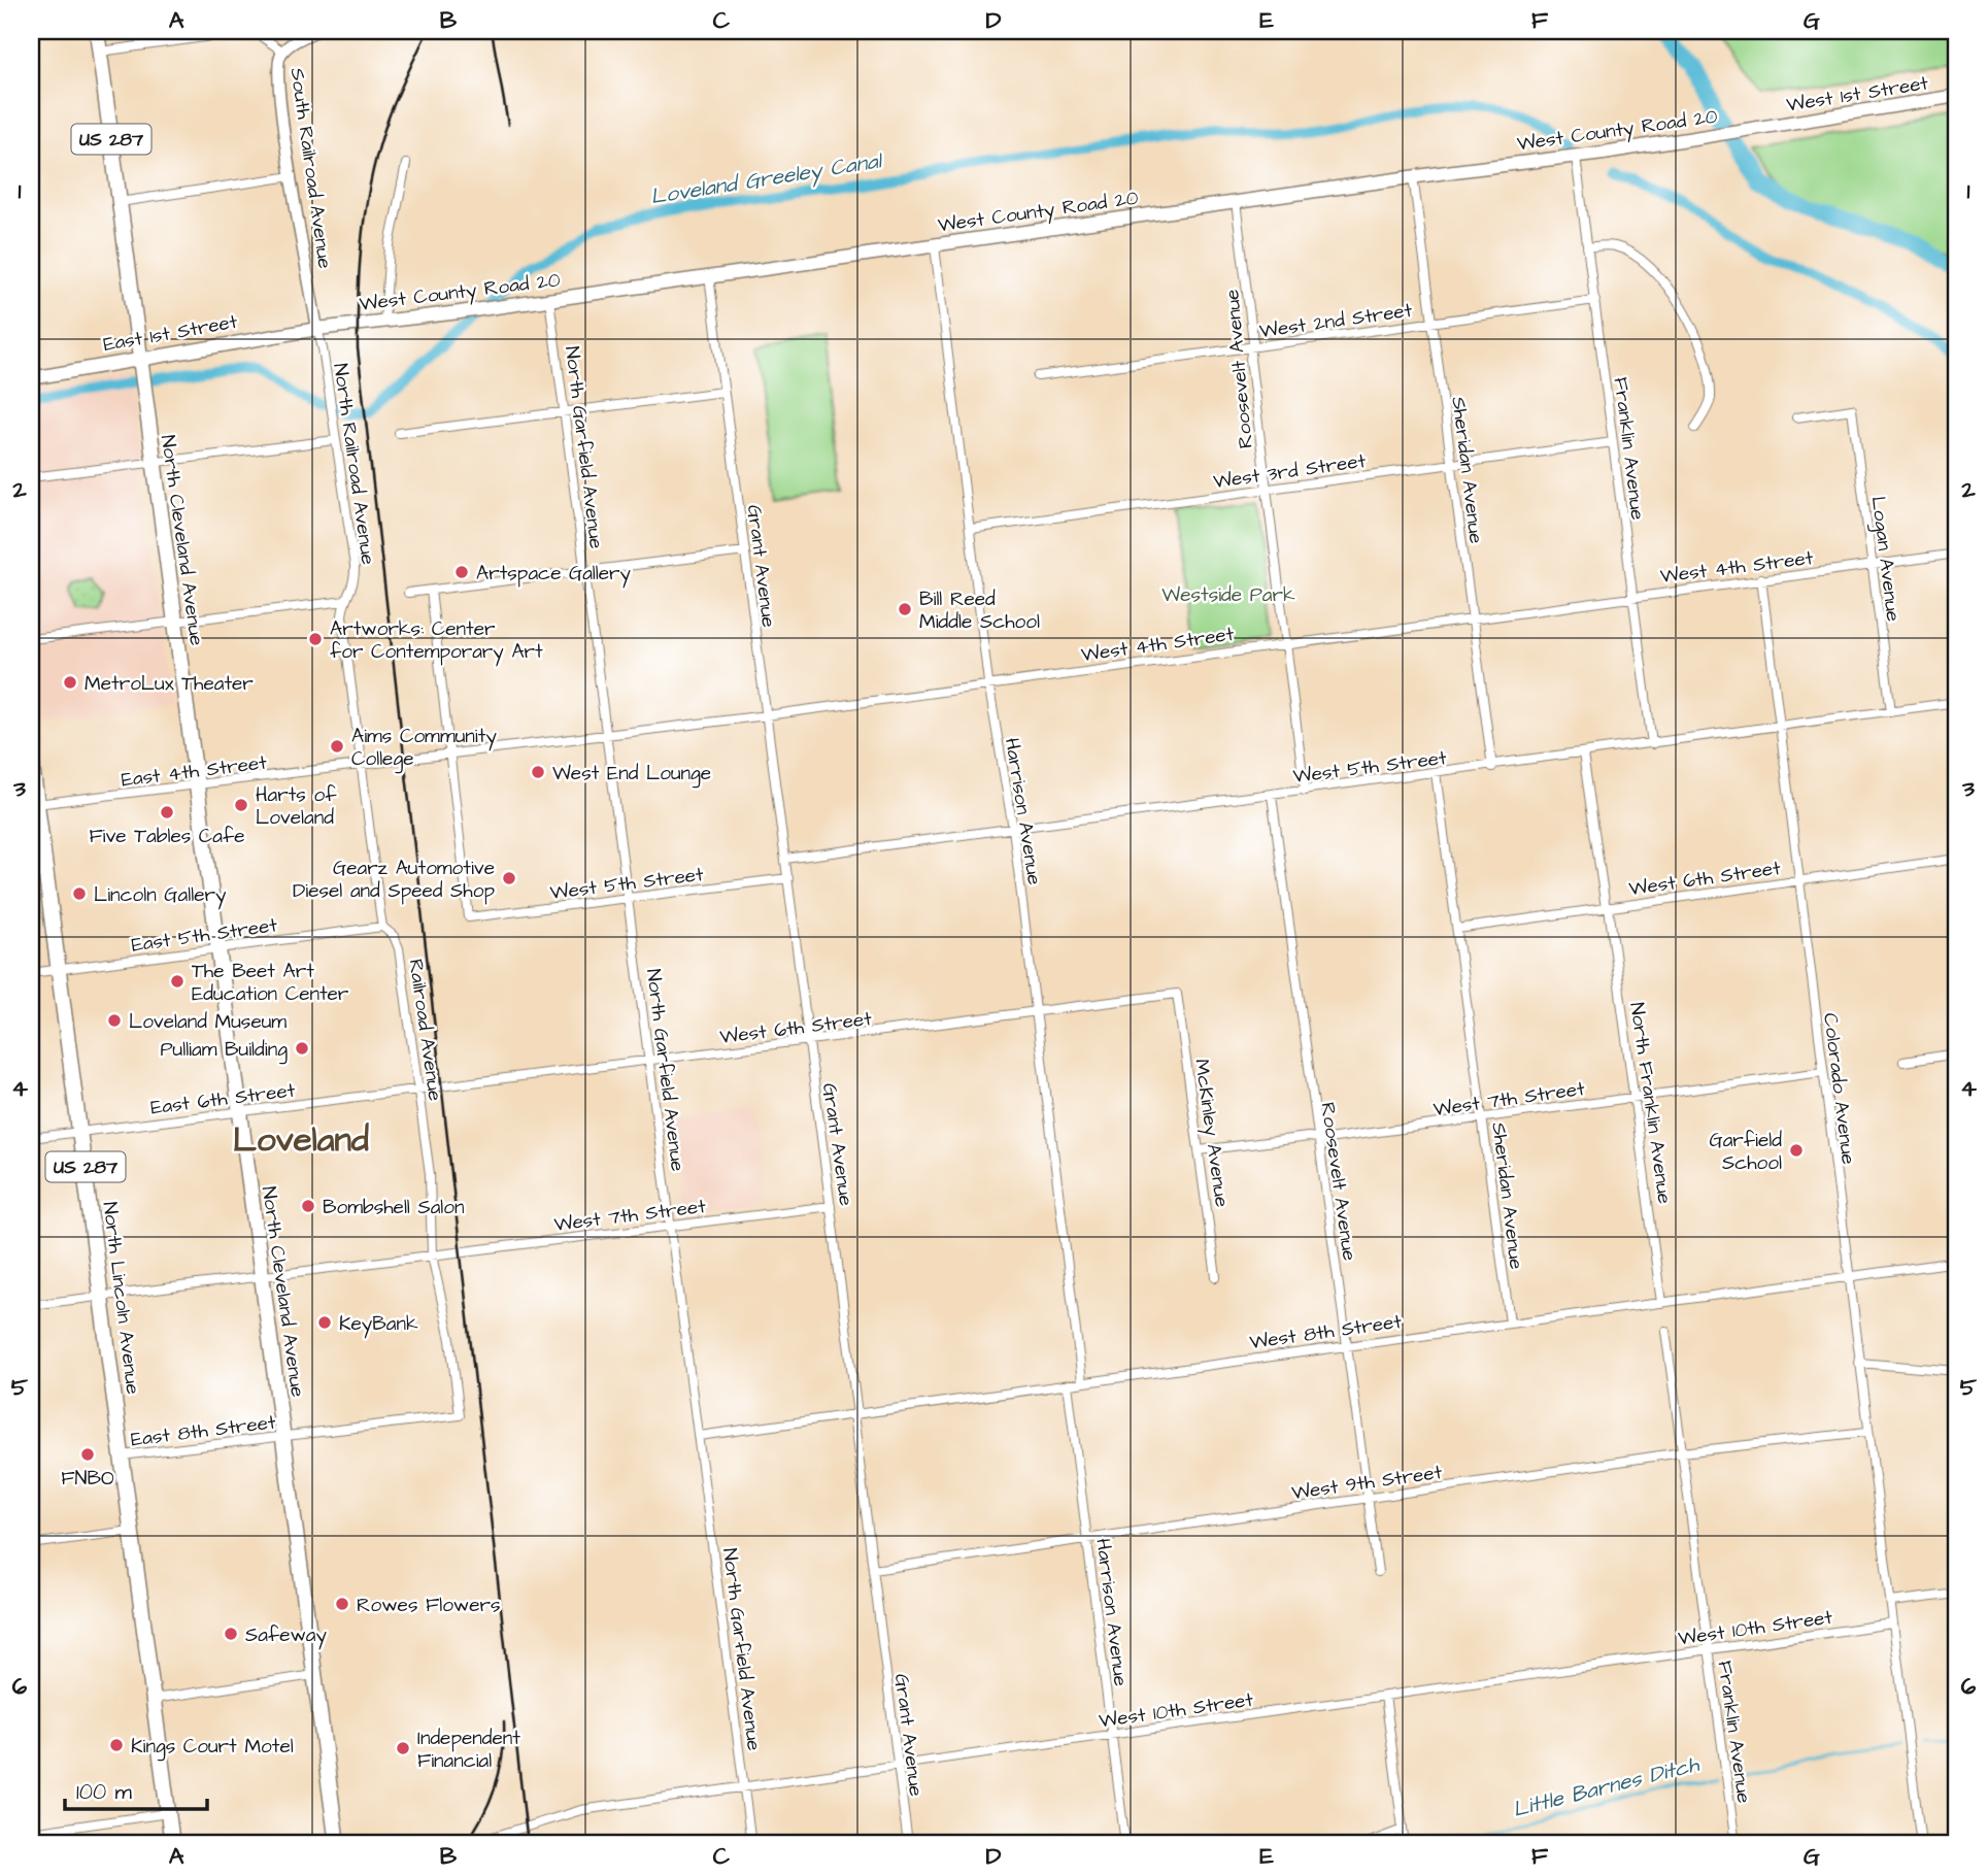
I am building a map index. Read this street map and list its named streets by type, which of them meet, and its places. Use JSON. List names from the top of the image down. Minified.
{"streets":{"highway":["US 287","North Cleveland Avenue","North Lincoln Avenue"],"main road":["West 1st Street","West County Road 20","East 1st Street"],"street":["South Railroad Avenue","West 2nd Street","Roosevelt Avenue","North Garfield Avenue","Franklin Avenue","North Railroad Avenue","West 3rd Street","Sheridan Avenue","Logan Avenue","Grant Avenue","West 4th Street","West 5th Street","East 4th Street","Harrison Avenue","West 6th Street","East 5th Street","Railroad Avenue","Colorado Avenue","East 6th Street","West 7th Street","North Franklin Avenue","McKinley Avenue","West 8th Street","East 8th Street","West 9th Street","West 10th Street"]},"crossings":[["West 1st Street","West County Road 20"],["West County Road 20","South Railroad Avenue"],["West County Road 20","East 1st Street"],["West County Road 20","Roosevelt Avenue"],["West County Road 20","North Garfield Avenue"],["West County Road 20","Franklin Avenue"],["West County Road 20","North Railroad Avenue"],["West County Road 20","Sheridan Avenue"],["West County Road 20","Grant Avenue"],["West County Road 20","Harrison Avenue"],["US 287","East 1st Street"],["US 287","North Cleveland Avenue"],["South Railroad Avenue","East 1st Street"],["South Railroad Avenue","North Railroad Avenue"],["West 2nd Street","Roosevelt Avenue"],["West 2nd Street","Franklin Avenue"],["West 2nd Street","Sheridan Avenue"],["East 1st Street","North Railroad Avenue"],["East 1st Street","North Cleveland Avenue"],["Roosevelt Avenue","West 3rd Street"],["Roosevelt Avenue","West 4th Street"],["Roosevelt Avenue","West 5th Street"],["Roosevelt Avenue","West 7th Street"],["Roosevelt Avenue","West 8th Street"],["Roosevelt Avenue","West 9th Street"],["North Garfield Avenue","West 4th Street"],["North Garfield Avenue","West 5th Street"],["North Garfield Avenue","West 6th Street"],["North Garfield Avenue","West 7th Street"],["North Garfield Avenue","West 8th Street"],["North Garfield Avenue","West 10th Street"],["Franklin Avenue","West 3rd Street"],["Franklin Avenue","West 4th Street"],["Franklin Avenue","West 5th Street"],["Franklin Avenue","West 9th Street"],["Franklin Avenue","West 10th Street"],["North Railroad Avenue","Railroad Avenue"],["West 3rd Street","Sheridan Avenue"],["West 3rd Street","Harrison Avenue"],["Sheridan Avenue","West 4th Street"],["Sheridan Avenue","West 5th Street"],["Sheridan Avenue","West 6th Street"],["Sheridan Avenue","West 7th Street"],["Sheridan Avenue","West 8th Street"],["North Cleveland Avenue","East 4th Street"],["North Cleveland Avenue","East 5th Street"],["North Cleveland Avenue","East 6th Street"],["North Cleveland Avenue","West 7th Street"],["North Cleveland Avenue","East 8th Street"],["Logan Avenue","West 4th Street"],["Logan Avenue","West 5th Street"],["Grant Avenue","West 4th Street"],["Grant Avenue","West 5th Street"],["Grant Avenue","West 6th Street"],["Grant Avenue","West 7th Street"],["Grant Avenue","West 8th Street"],["Grant Avenue","West 9th Street"],["Grant Avenue","West 10th Street"],["West 4th Street","West 5th Street"],["West 4th Street","East 4th Street"],["West 4th Street","Harrison Avenue"],["West 4th Street","Railroad Avenue"],["West 4th Street","Colorado Avenue"],["West 5th Street","Harrison Avenue"],["West 5th Street","Colorado Avenue"],["West 5th Street","North Franklin Avenue"],["East 4th Street","Railroad Avenue"],["East 4th Street","North Lincoln Avenue"],["Harrison Avenue","West 6th Street"],["Harrison Avenue","West 8th Street"],["Harrison Avenue","West 9th Street"],["Harrison Avenue","West 10th Street"],["West 6th Street","Railroad Avenue"],["West 6th Street","Colorado Avenue"],["West 6th Street","East 6th Street"],["West 6th Street","North Franklin Avenue"],["West 6th Street","McKinley Avenue"],["East 5th Street","Railroad Avenue"],["East 5th Street","North Lincoln Avenue"],["Railroad Avenue","East 6th Street"],["Railroad Avenue","West 7th Street"],["Railroad Avenue","East 8th Street"],["Colorado Avenue","West 7th Street"],["Colorado Avenue","West 8th Street"],["Colorado Avenue","West 9th Street"],["Colorado Avenue","West 10th Street"],["East 6th Street","North Lincoln Avenue"],["West 7th Street","North Franklin Avenue"],["West 7th Street","McKinley Avenue"],["West 7th Street","North Lincoln Avenue"],["West 7th Street","East 8th Street"],["North Franklin Avenue","West 8th Street"],["North Lincoln Avenue","East 8th Street"]],"districts":["Loveland"],"water":["Loveland Greeley Canal","Little Barnes Ditch"],"parks":["Westside Park"],"places":["Artspace Gallery","Bill Reed Middle School","Artworks: Center for Contemporary Art","MetroLux Theater","Aims Community College","West End Lounge","Harts of Loveland","Five Tables Cafe","Gearz Automotive Diesel and Speed Shop","Lincoln Gallery","The Beet Art Education Center","Loveland Museum","Pulliam Building","Garfield School","Bombshell Salon","KeyBank","FNBO","Rowes Flowers","Safeway","Kings Court Motel","Independent Financial"],"scale_bar":"100 m","grid":{"columns":["A","B","C","D","E","F","G"],"rows":["1","2","3","4","5","6"]}}
